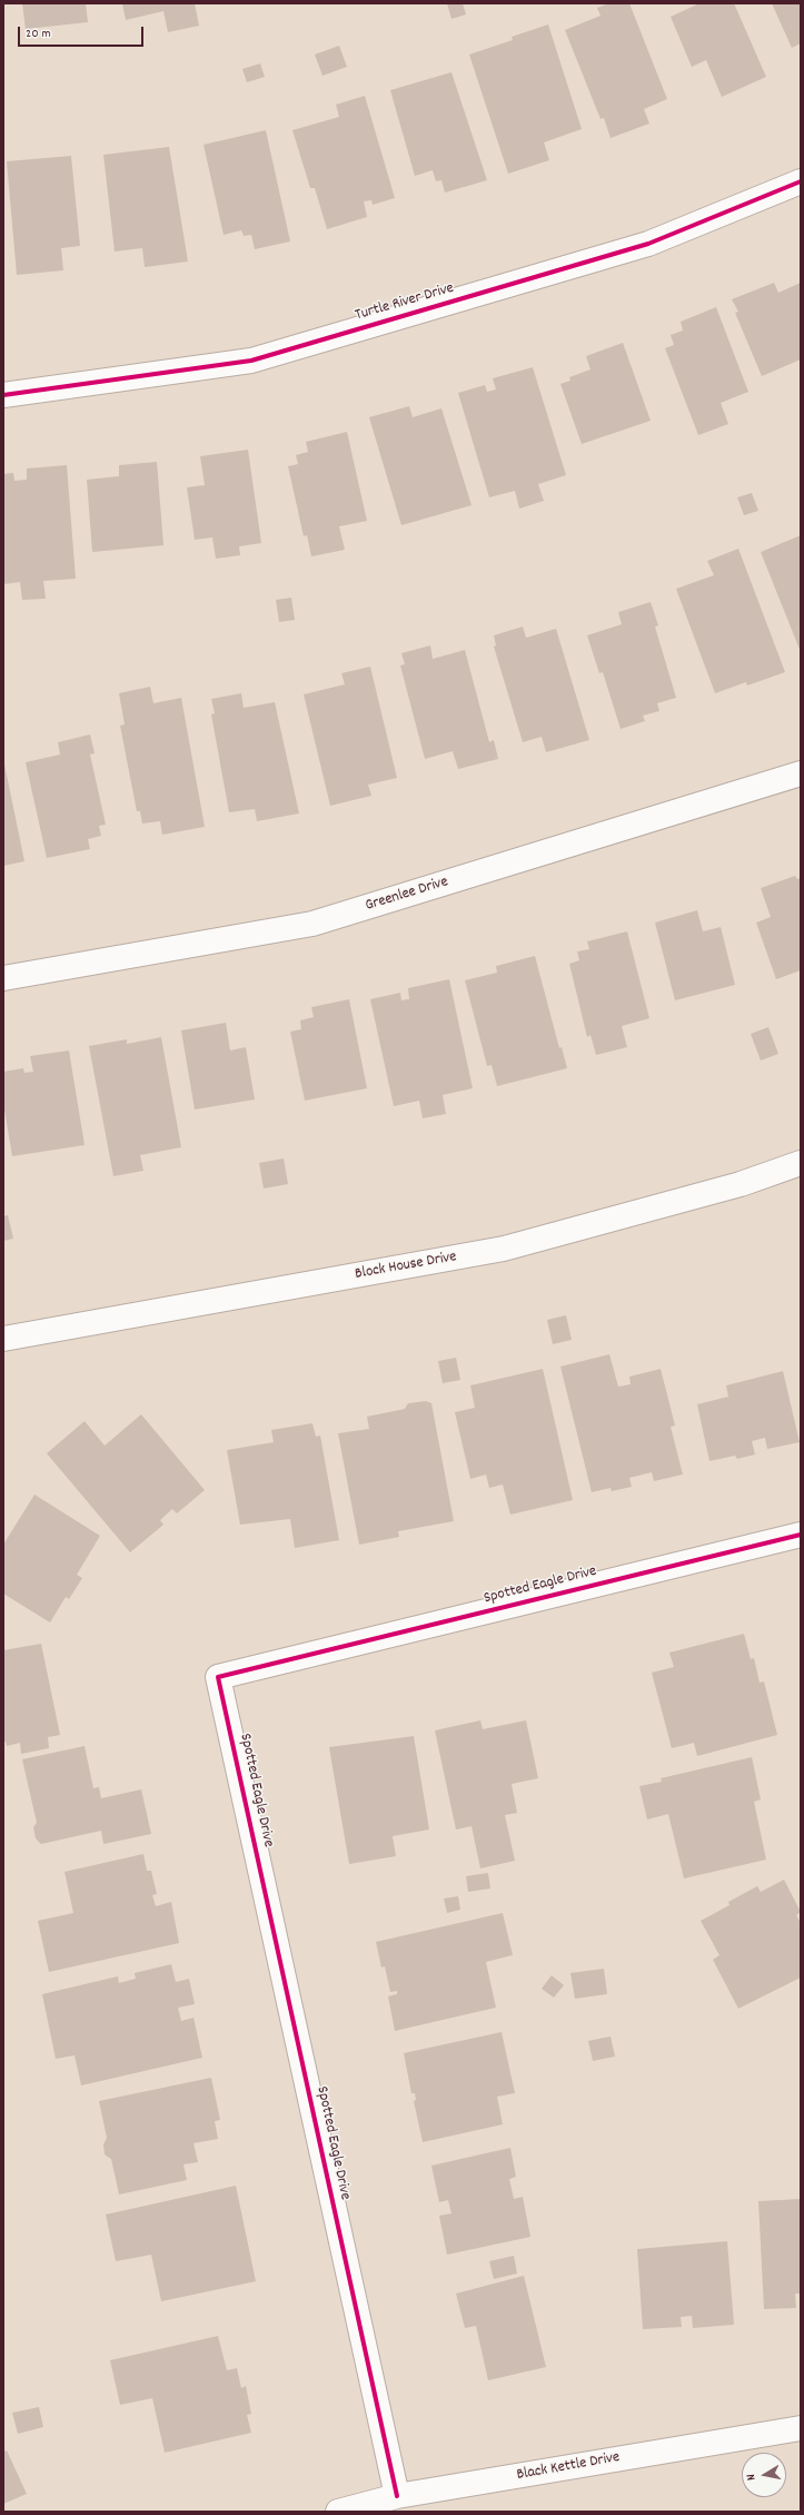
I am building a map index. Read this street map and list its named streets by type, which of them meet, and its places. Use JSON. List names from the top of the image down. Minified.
{"streets":{"street":["Turtle River Drive","Greenlee Drive","Block House Drive","Spotted Eagle Drive","Black Kettle Drive"]},"crossings":[["Spotted Eagle Drive","Black Kettle Drive"]],"scale_bar":"20 m","north":"left"}
